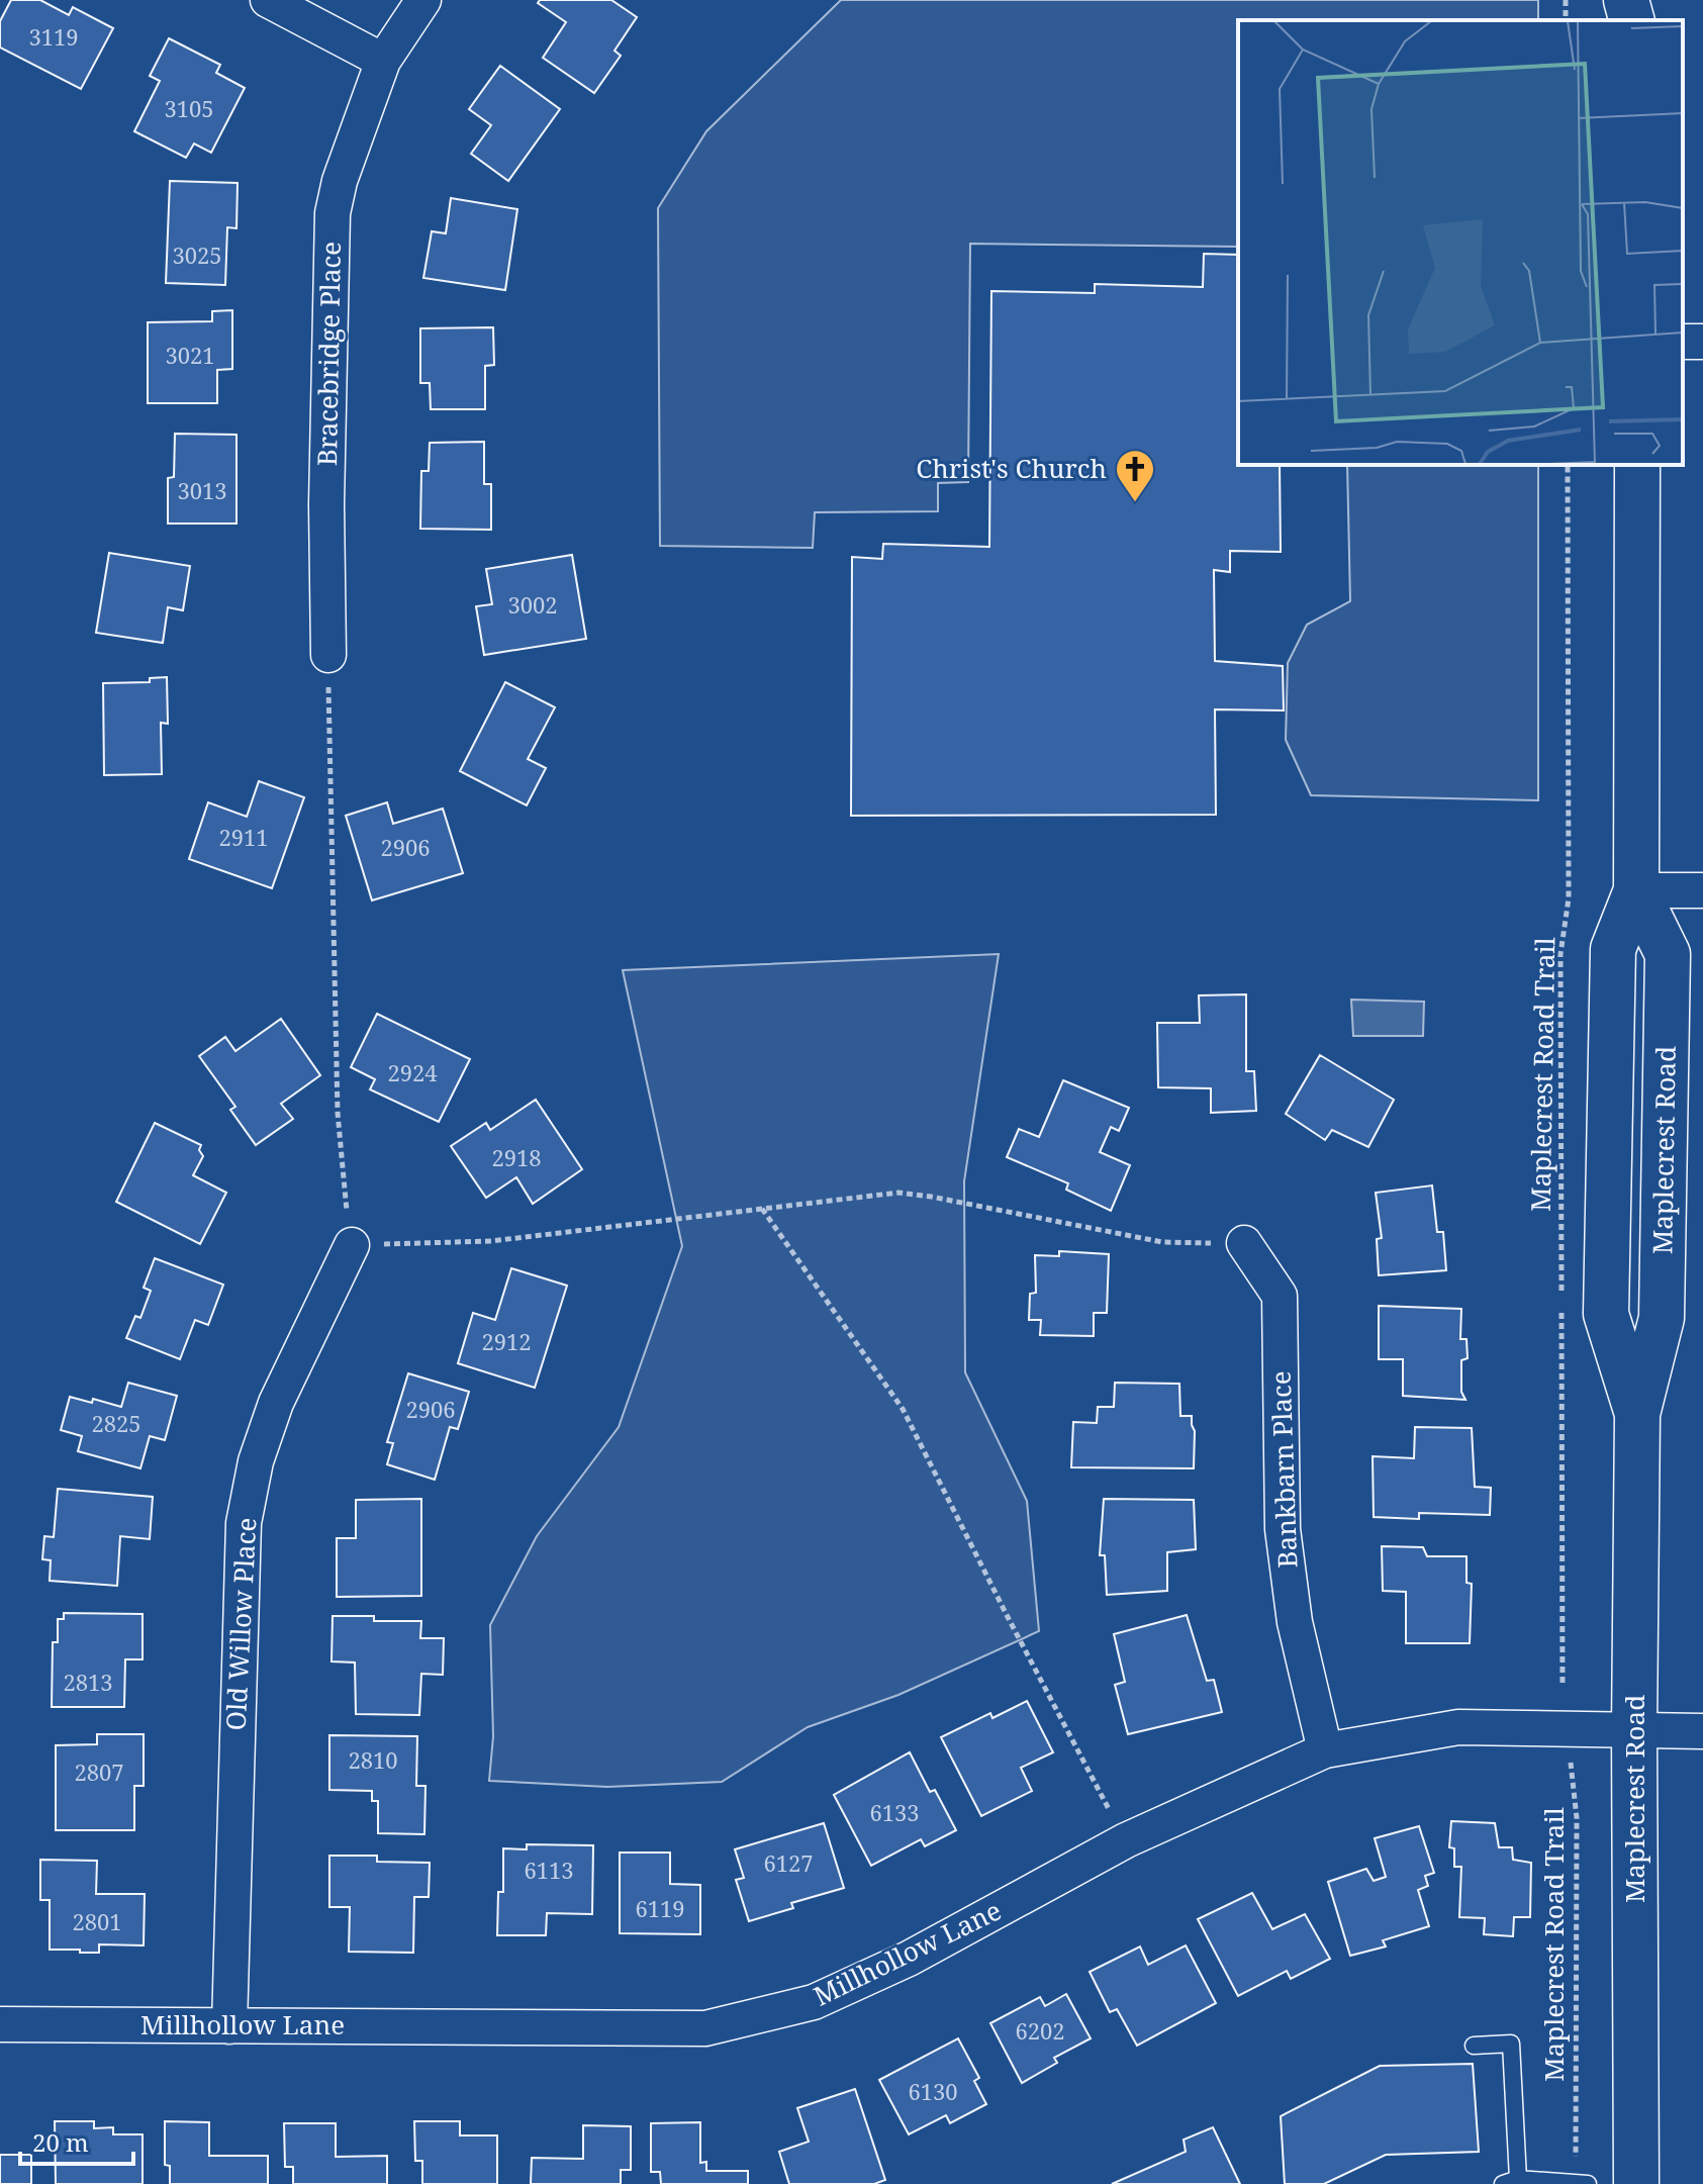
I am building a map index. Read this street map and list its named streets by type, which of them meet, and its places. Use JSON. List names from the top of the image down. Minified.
{"streets":{"main road":["Maplecrest Road"],"street":["Bracebridge Place","Bankbarn Place","Old Willow Place","Millhollow Lane"],"path":["Maplecrest Road Trail"]},"crossings":[["Maplecrest Road Trail","Millhollow Lane"],["Maplecrest Road","Millhollow Lane"],["Bankbarn Place","Millhollow Lane"],["Old Willow Place","Millhollow Lane"]],"places":{"church":["Christ's Church"]},"house_numbers":["3119","3105","3025","3021","3013","3002","2911","2906","2924","2918","2912","2906","2825","2813","2810","2807","6133","6127","6113","6119","2801","6202","6130"],"scale_bar":"20 m"}
